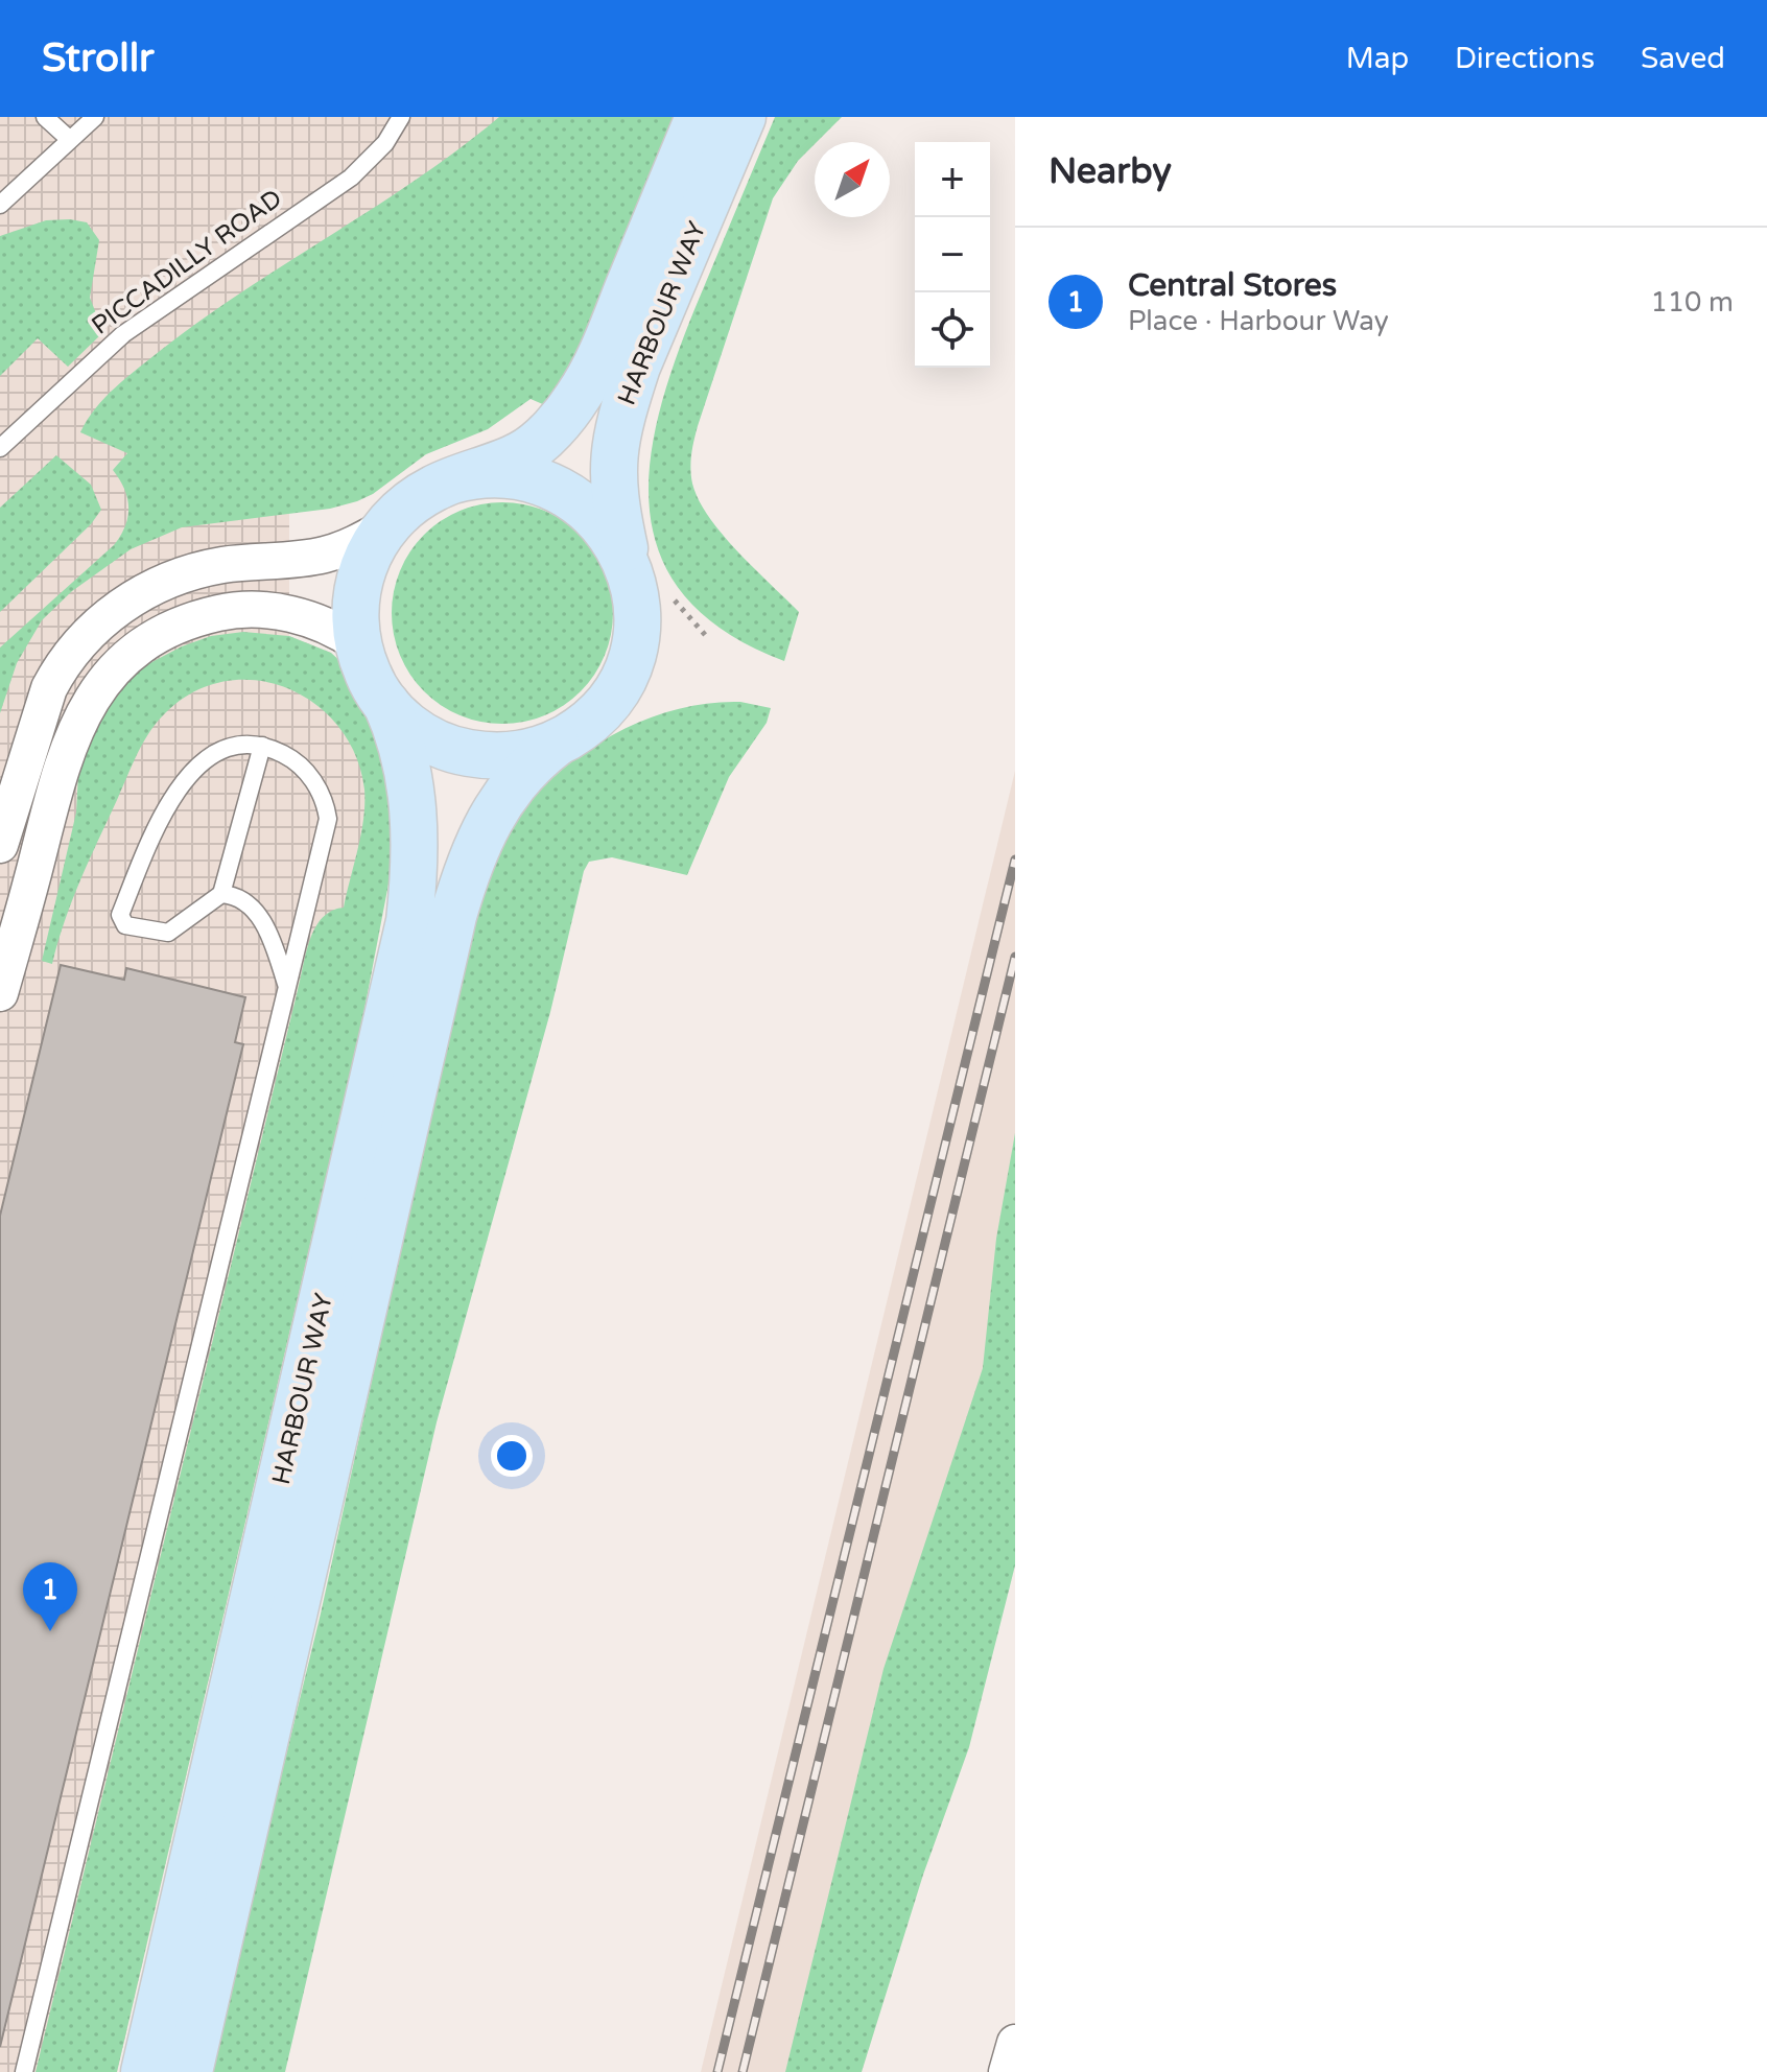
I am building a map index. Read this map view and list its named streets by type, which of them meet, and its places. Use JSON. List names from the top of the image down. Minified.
{"streets":{"main road":["HARBOUR WAY"],"lane":["PICCADILLY ROAD"]},"north":"top right","page":{"header":"Strollr","nav":["Map","Directions","Saved"],"heading":"Nearby","map_buttons":["+","−"],"list":[{"mark":"1","name":"Central Stores","note":"Place · Harbour Way","value":"110 m"}],"pins":"1"}}
